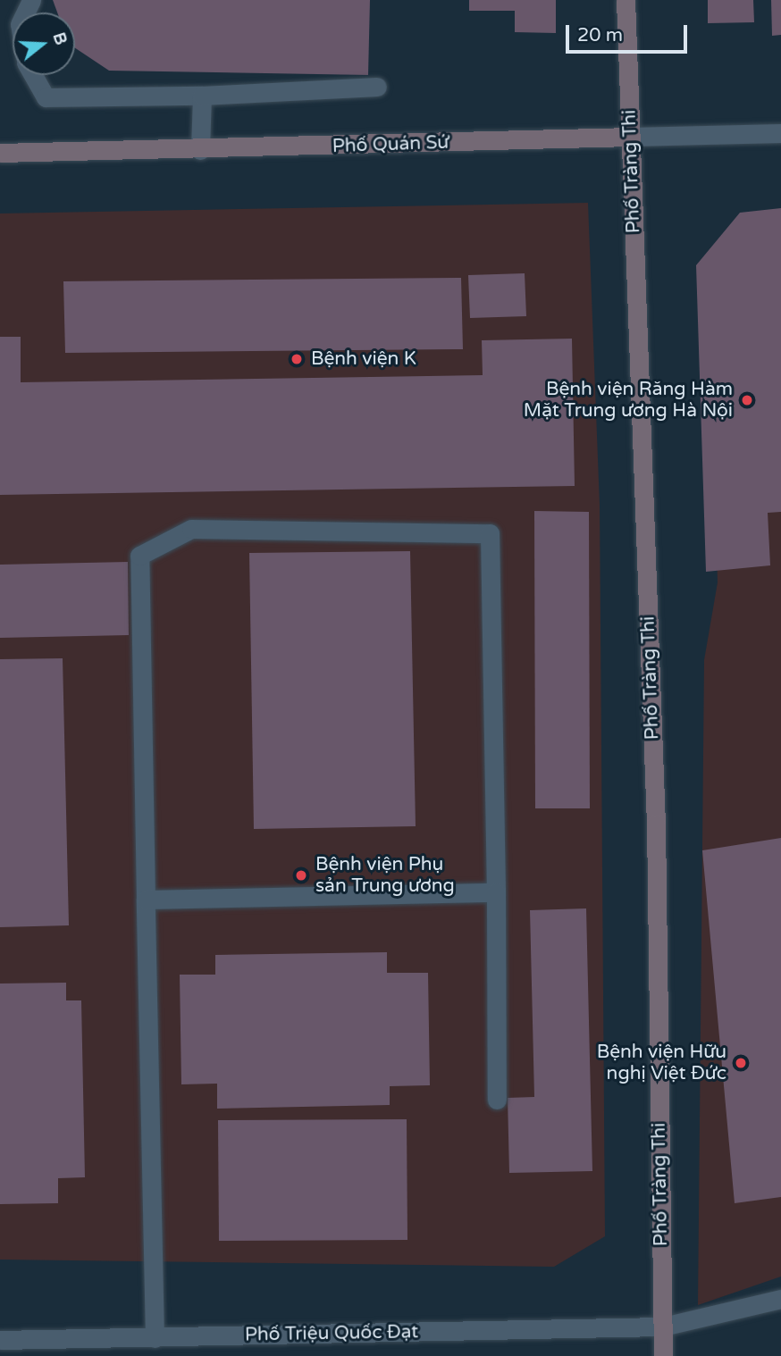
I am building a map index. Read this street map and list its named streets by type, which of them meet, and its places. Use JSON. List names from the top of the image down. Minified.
{"streets":{"main road":["Phố Quán Sứ","Phố Tràng Thi"],"street":["Phố Triệu Quốc Đạt"]},"crossings":[["Phố Quán Sứ","Phố Tràng Thi"],["Phố Tràng Thi","Phố Triệu Quốc Đạt"]],"places":["Bệnh viện K","Bệnh viện Răng Hàm Mặt Trung ương Hà Nội","Bệnh viện Phụ sản Trung ương","Bệnh viện Hữu nghị Việt Đức"],"scale_bar":"20 m","north":"right"}
